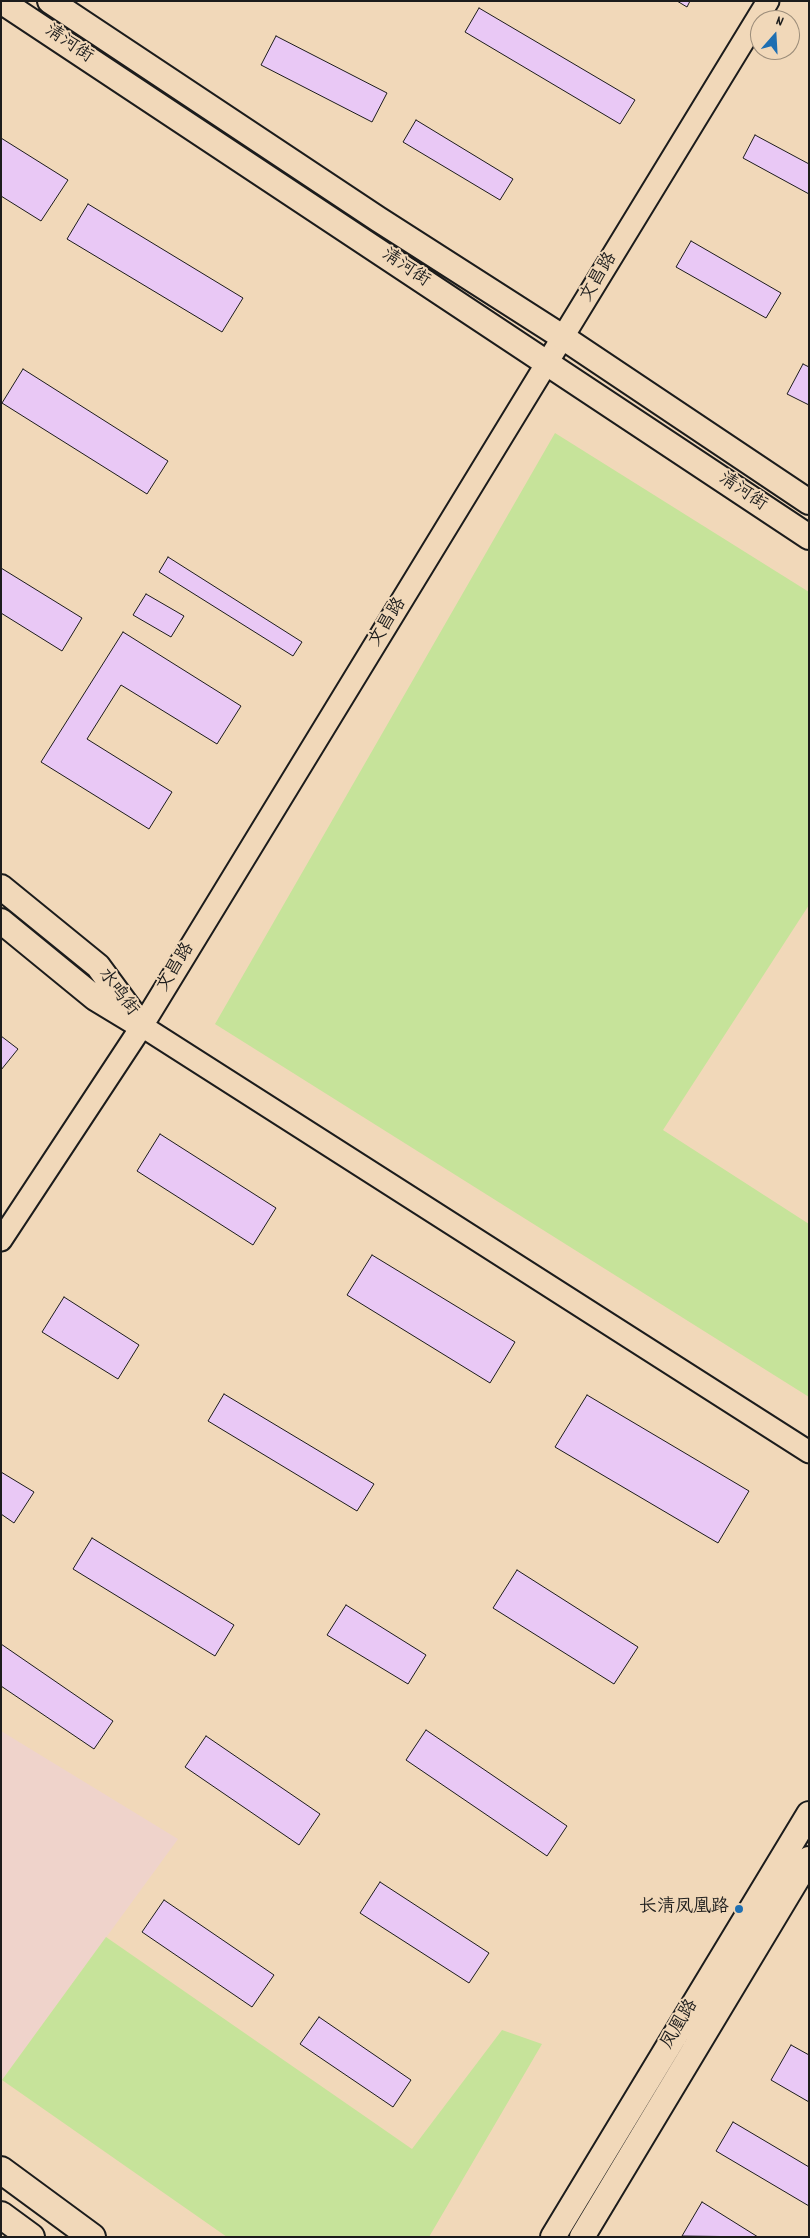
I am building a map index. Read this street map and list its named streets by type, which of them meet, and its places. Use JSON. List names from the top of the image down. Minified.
{"streets":{"main road":["清河街","水鸣街","凤凰路"],"street":["文昌路"]},"crossings":[["清河街","文昌路"],["文昌路","水鸣街"]],"places":["长清凤凰路"],"north":"top"}
